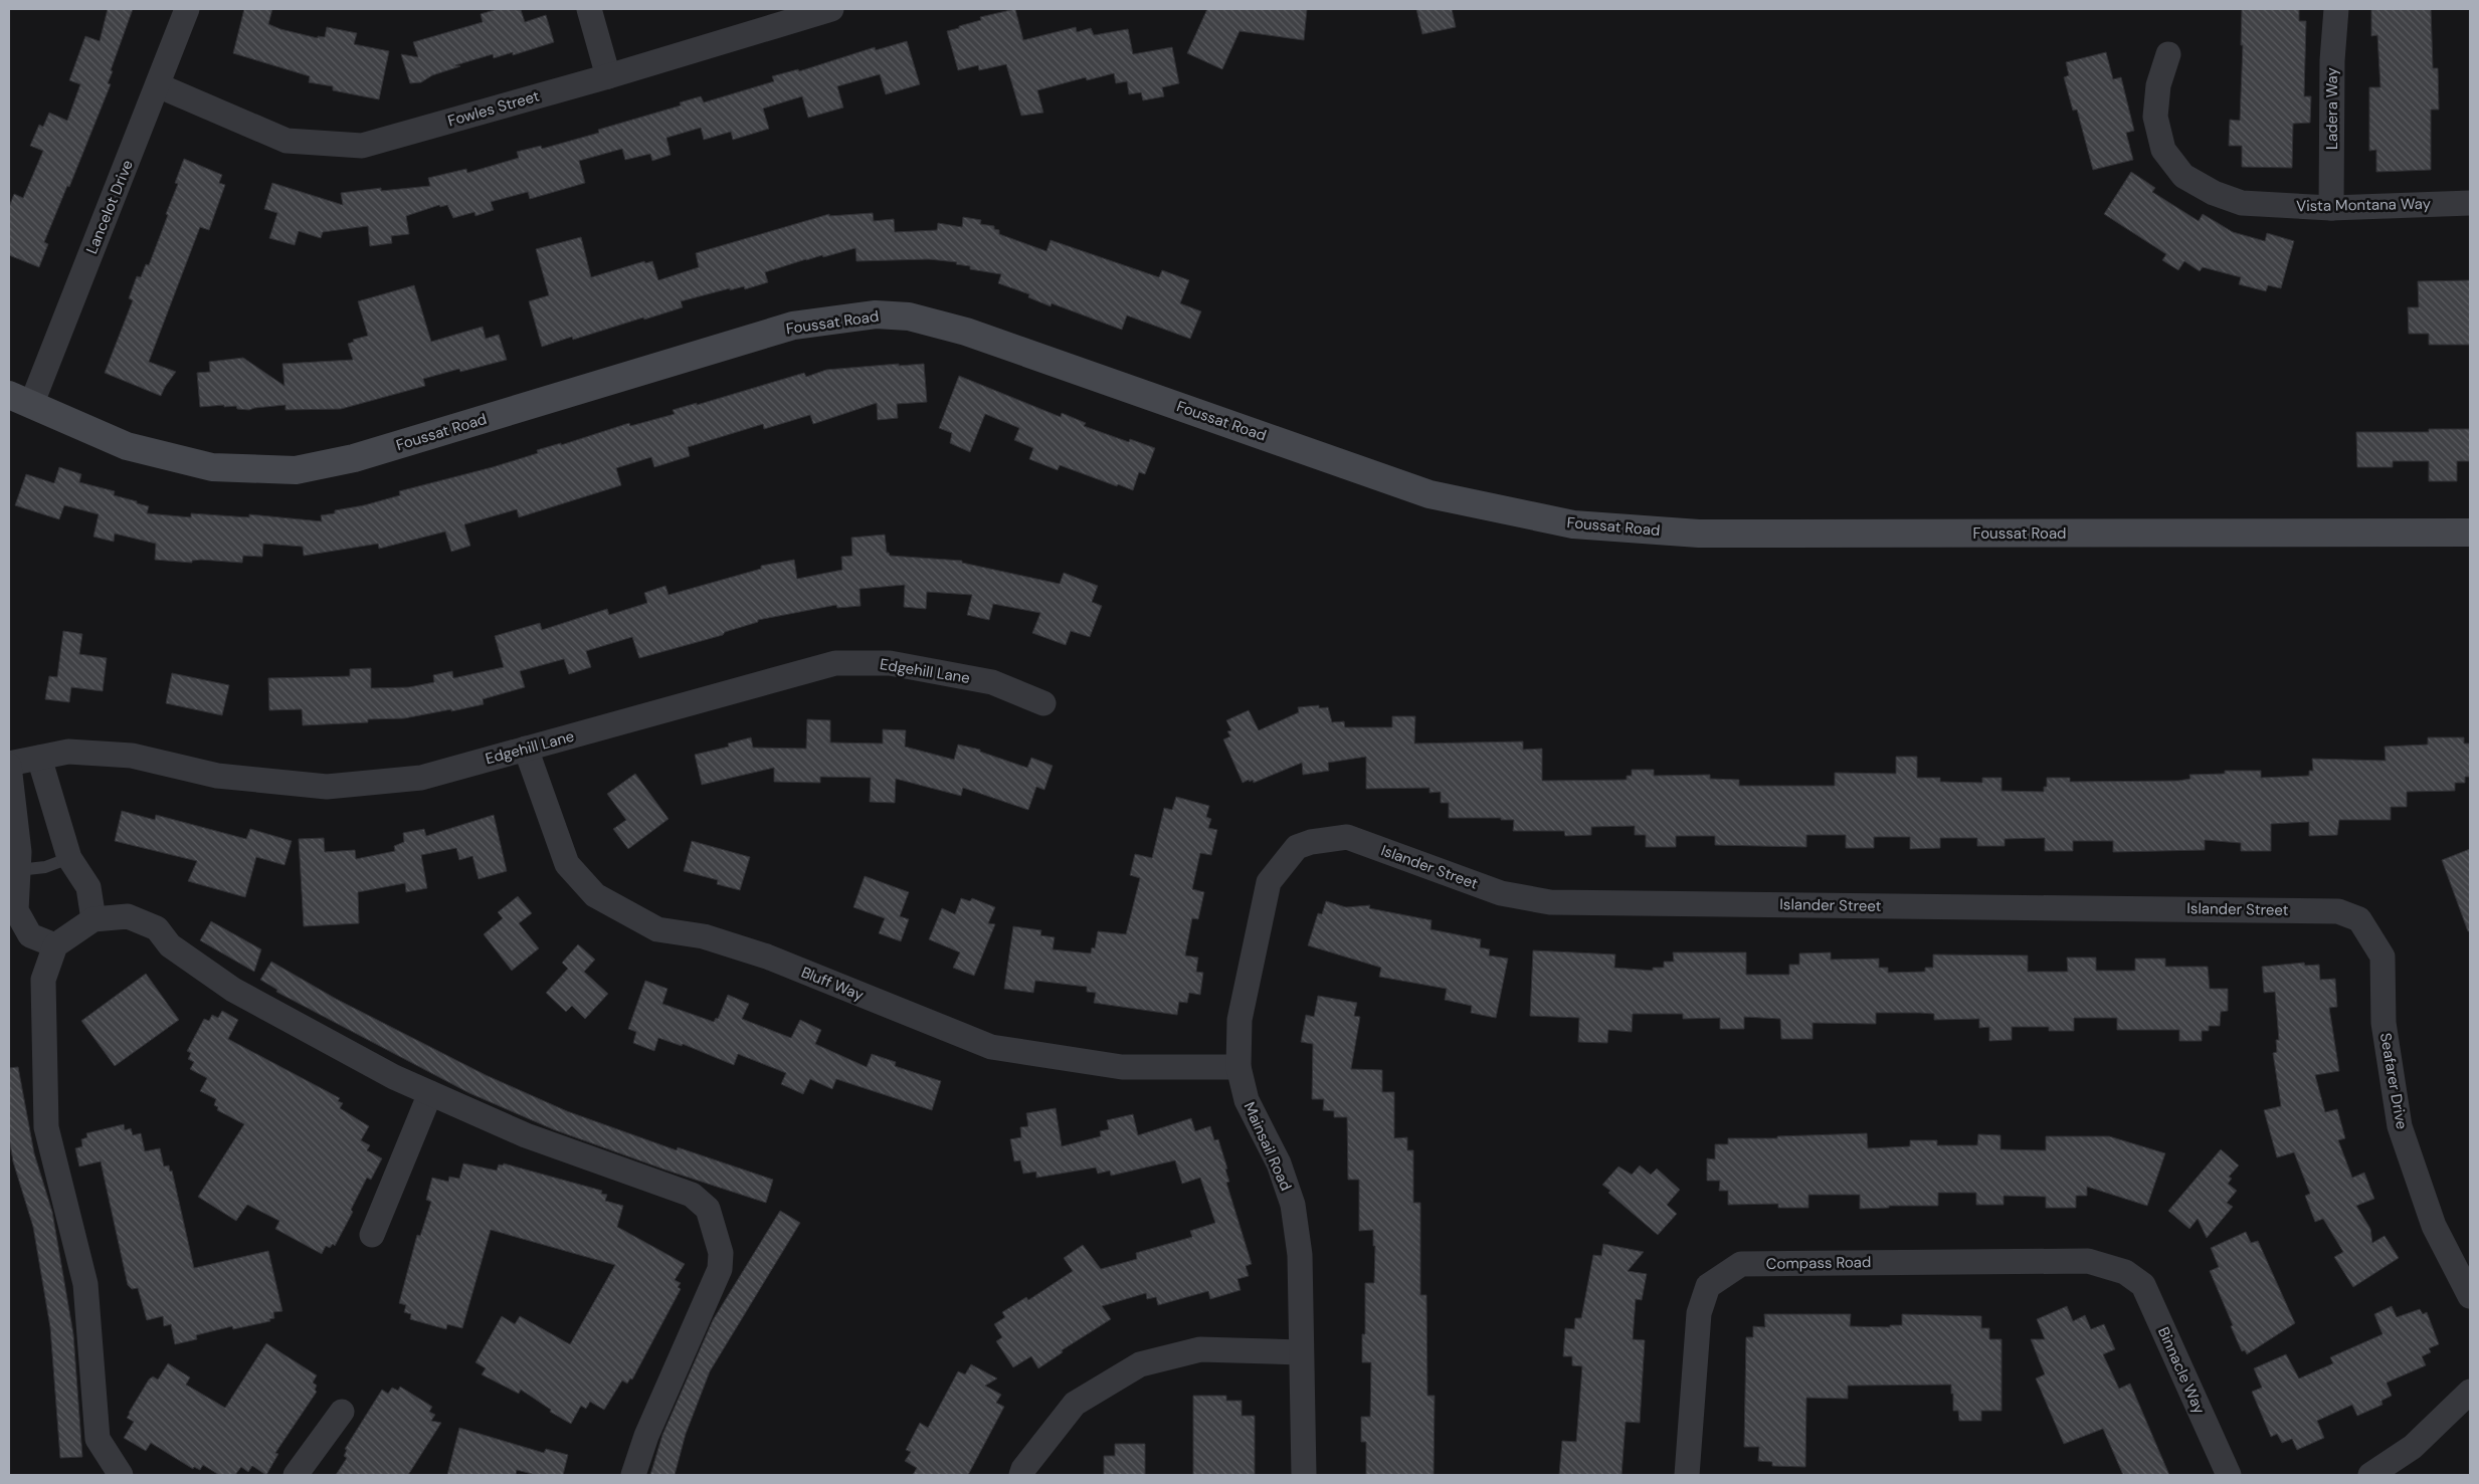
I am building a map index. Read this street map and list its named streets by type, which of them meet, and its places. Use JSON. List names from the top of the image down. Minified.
{"streets":{"main road":["Foussat Road"],"street":["Fowles Street","Ladera Way","Vista Montana Way","Lancelot Drive","Edgehill Lane","Islander Street","Bluff Way","Seafarer Drive","Mainsail Road","Compass Road","Binnacle Way"]},"crossings":[["Fowles Street","Lancelot Drive"],["Ladera Way","Vista Montana Way"],["Lancelot Drive","Foussat Road"],["Edgehill Lane","Bluff Way"],["Islander Street","Seafarer Drive"],["Islander Street","Mainsail Road"],["Bluff Way","Mainsail Road"],["Compass Road","Binnacle Way"]]}
